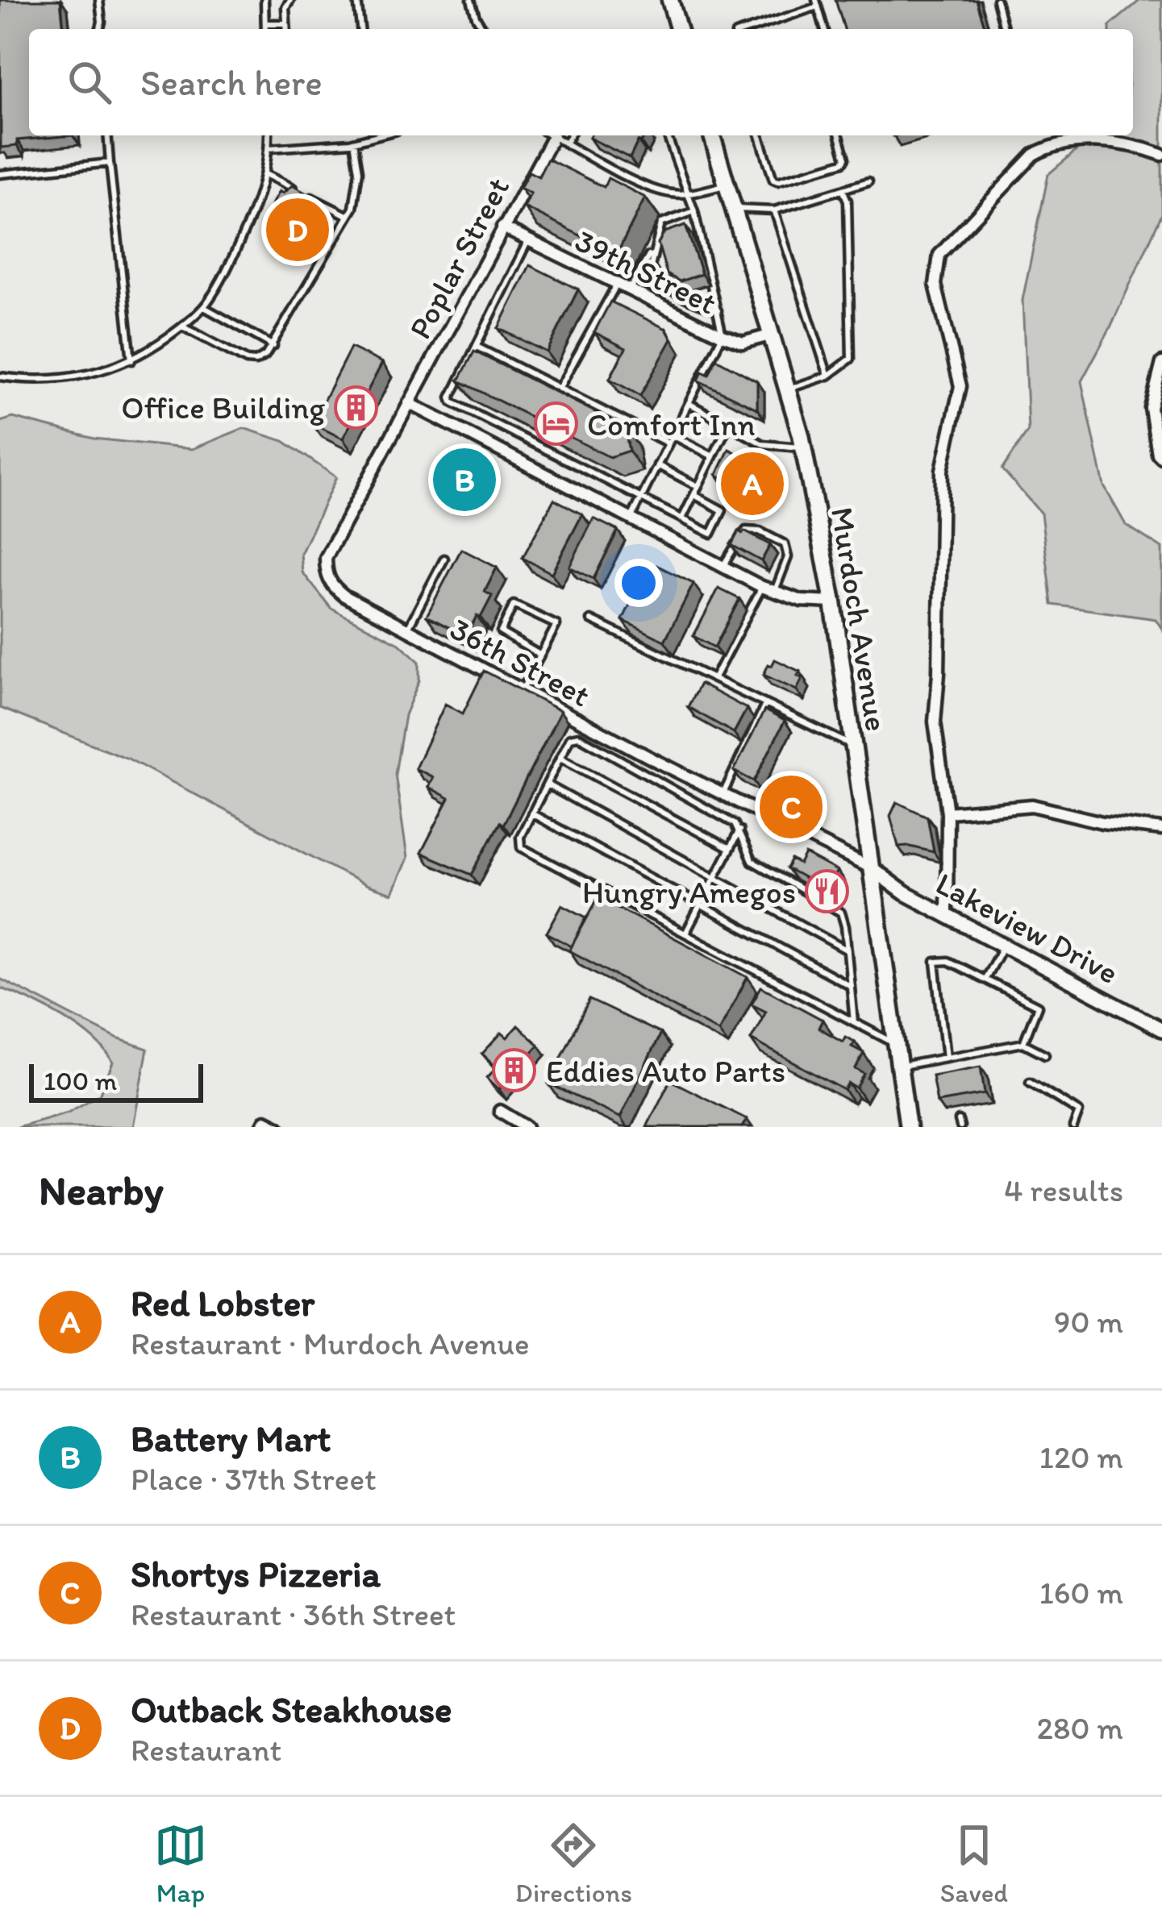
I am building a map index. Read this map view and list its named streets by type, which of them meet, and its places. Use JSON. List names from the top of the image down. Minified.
{"streets":{"main road":["Murdoch Avenue"],"street":["Poplar Street","39th Street","36th Street","Lakeview Drive"]},"crossings":[["Poplar Street","39th Street"],["Poplar Street","36th Street"],["39th Street","Murdoch Avenue"],["Murdoch Avenue","36th Street"],["Murdoch Avenue","Lakeview Drive"],["36th Street","Lakeview Drive"]],"places":{"building":["Office Building","Eddies Auto Parts"],"hotel":["Comfort Inn"],"restaurant":["Hungry Amegos"]},"scale_bar":"100 m","page":{"search":"Search here","pins":["D","B","A","C"],"scale":"100 m","heading":["Nearby","4 results"],"list":[{"mark":"A","name":"Red Lobster","note":"Restaurant · Murdoch Avenue","value":"90 m"},{"mark":"B","name":"Battery Mart","note":"Place · 37th Street","value":"120 m"},{"mark":"C","name":"Shortys Pizzeria","note":"Restaurant · 36th Street","value":"160 m"},{"mark":"D","name":"Outback Steakhouse","note":"Restaurant","value":"280 m"}],"nav":["Map","Directions","Saved"]}}
